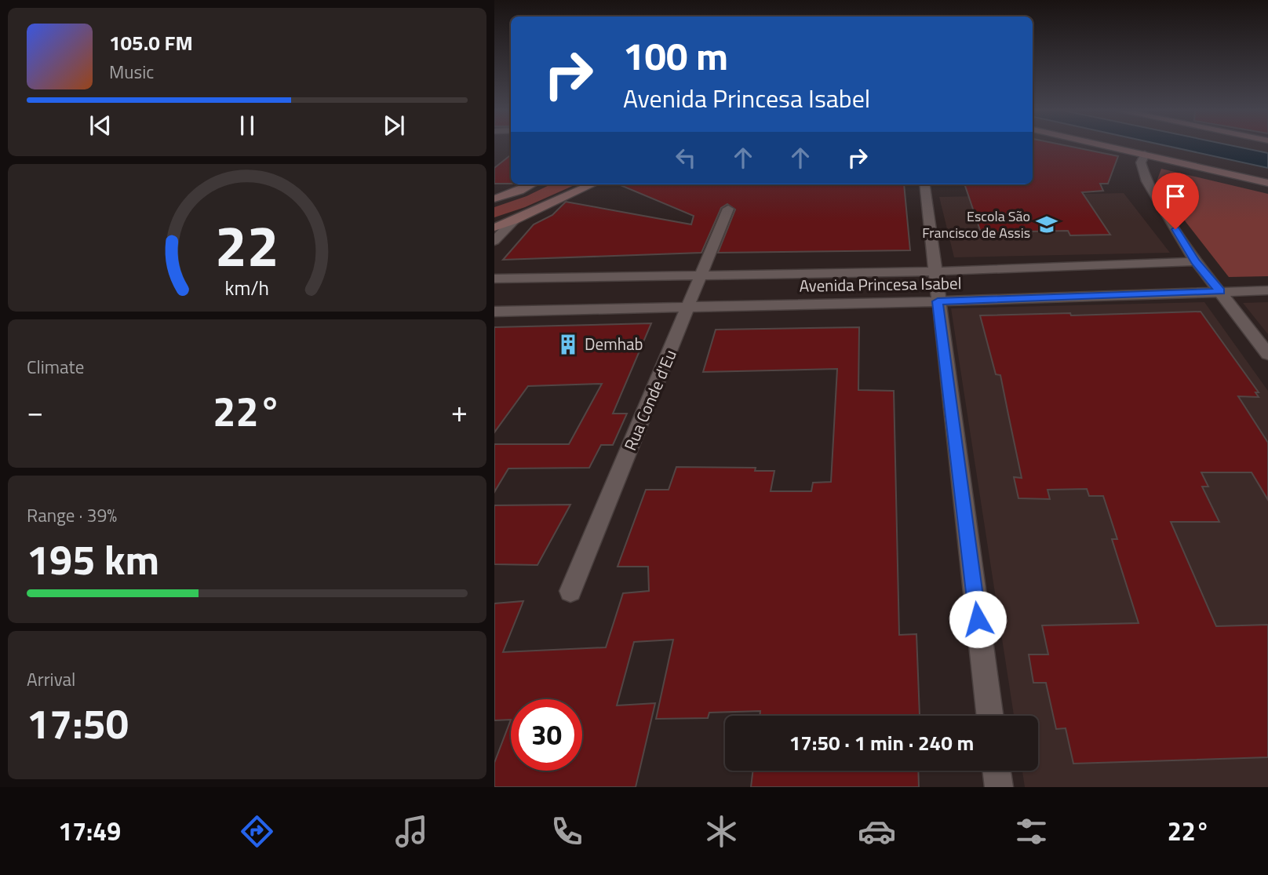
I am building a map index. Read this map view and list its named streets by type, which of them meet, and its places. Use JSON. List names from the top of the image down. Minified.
{"streets":{"street":["Avenida Princesa Isabel","Rua Conde d'Eu"]},"crossings":[["Avenida Princesa Isabel","Rua Conde d'Eu"]],"places":{"school or university":["Escola São Francisco de Assis"],"building":["Demhab"]},"page":{"turn":["100 m","Avenida Princesa Isabel"],"song":["105.0 FM","Music"],"tile":["Climate",["Range · 39%","195 km"],["Arrival","17:50"]],"heat":["−","22°","+"],"limit":"30","trip":"17:50 · 1 min · 240 m","tabs":["17:49","22°"],"gauge":["22","km/h"]}}
